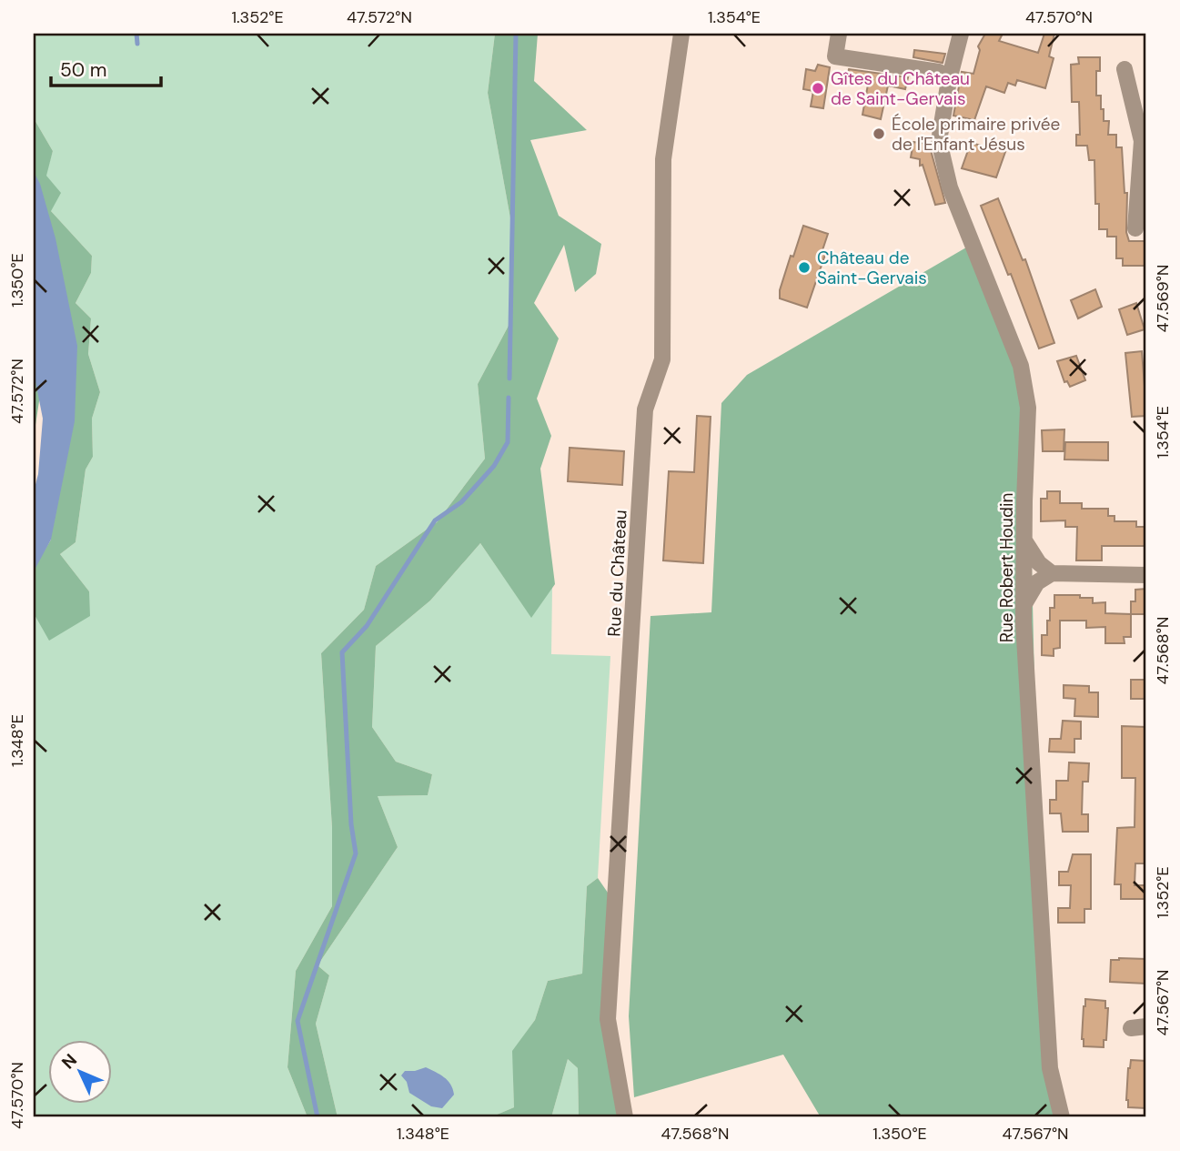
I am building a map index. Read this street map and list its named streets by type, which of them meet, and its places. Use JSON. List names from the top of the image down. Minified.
{"streets":{"street":["Rue Robert Houdin","Rue du Château"]},"places":["Gîtes du Château de Saint-Gervais","École primaire privée de l'Enfant Jésus","Château de Saint-Gervais"],"scale_bar":"50 m","north":"top left","coordinates":["1.352°E","47.572°N","1.354°E","47.570°N","1.350°E","47.569°N","47.568°N","1.348°E","47.567°N"]}
